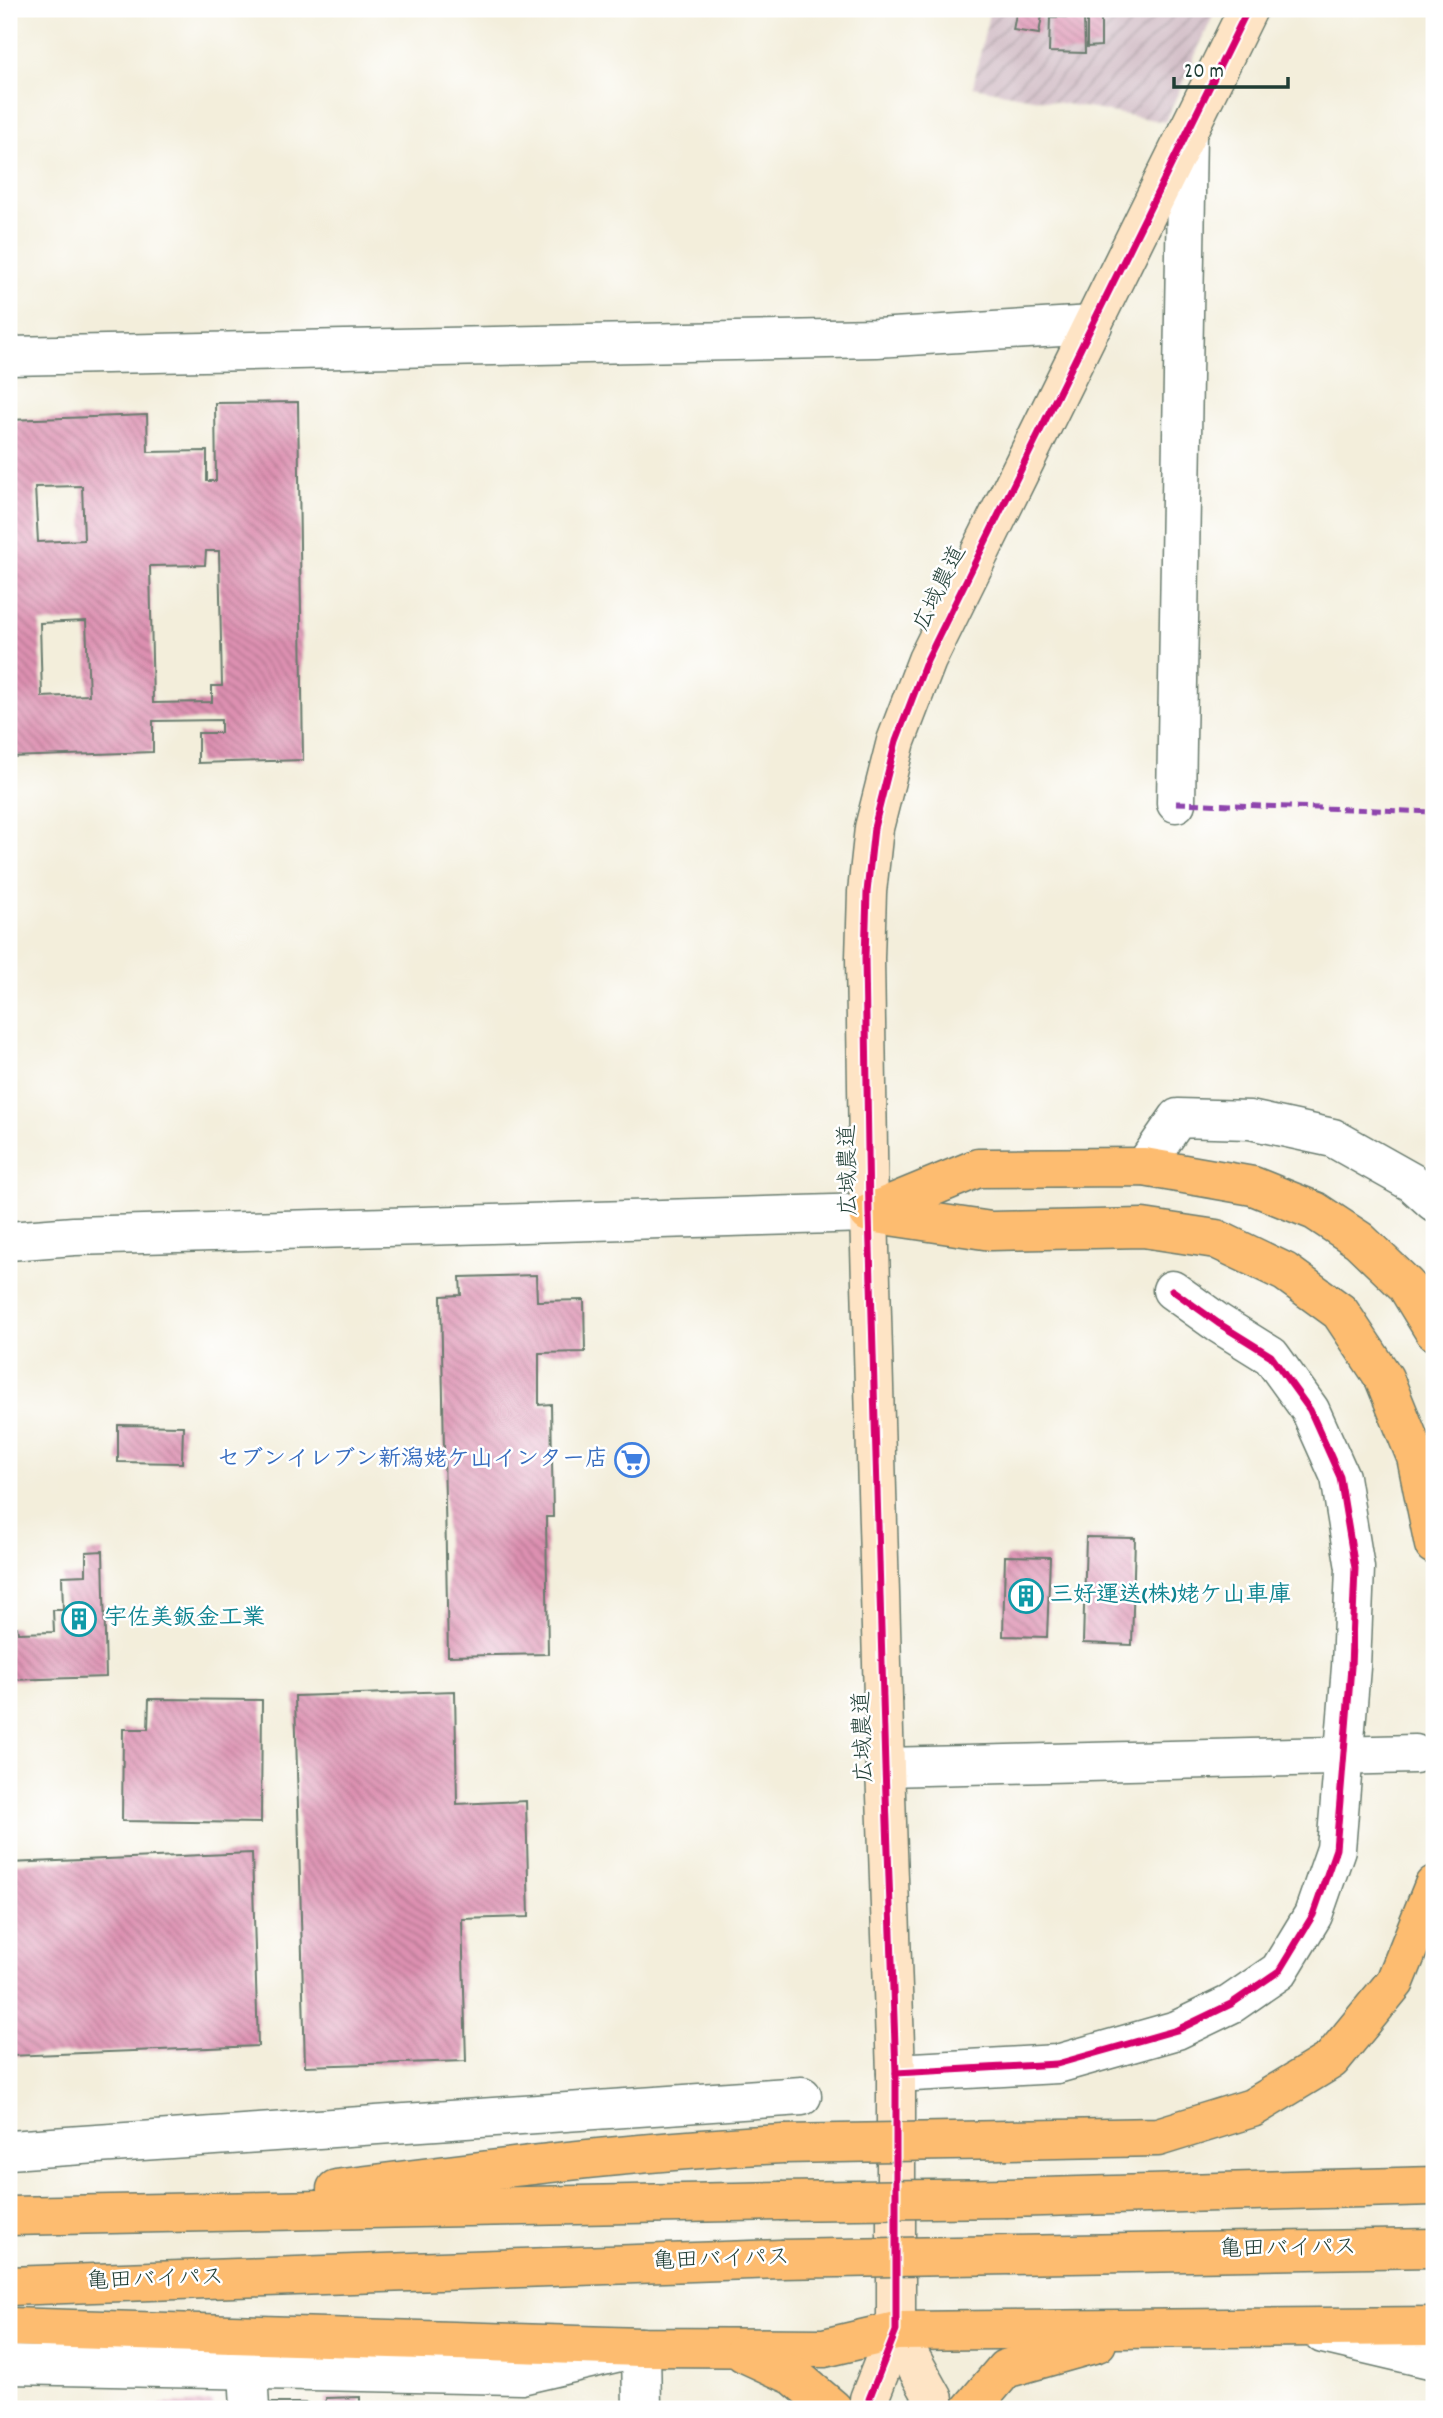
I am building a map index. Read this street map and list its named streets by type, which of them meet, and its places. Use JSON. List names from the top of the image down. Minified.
{"streets":{"highway":["亀田バイパス"],"street":["広域農道"]},"places":{"supermarket":["セブンイレブン新潟姥ケ山インター店"],"building":["三好運送(株)姥ケ山車庫","宇佐美鈑金工業"]},"scale_bar":"20 m"}
